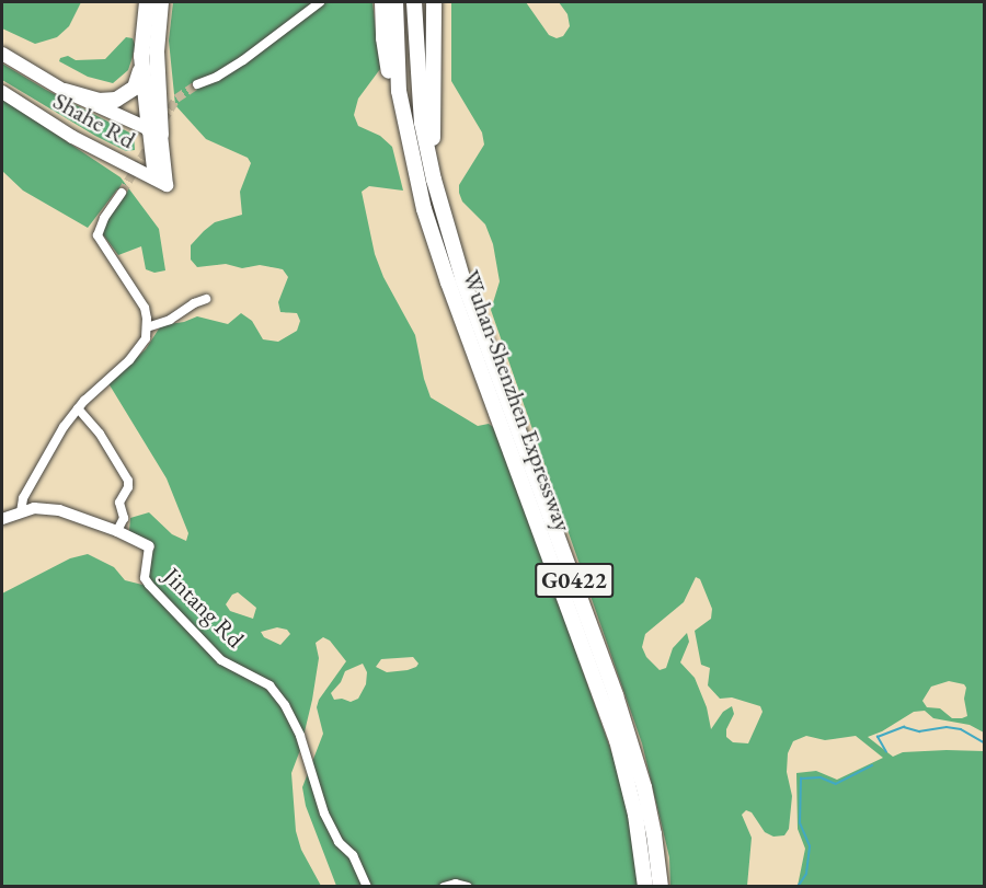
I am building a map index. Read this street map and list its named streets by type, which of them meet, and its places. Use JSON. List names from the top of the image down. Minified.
{"streets":{"highway":["Wuhan-Shenzhen Expressway","G0422"],"main road":["Shahe Rd"],"street":["Jintang Rd"]}}
